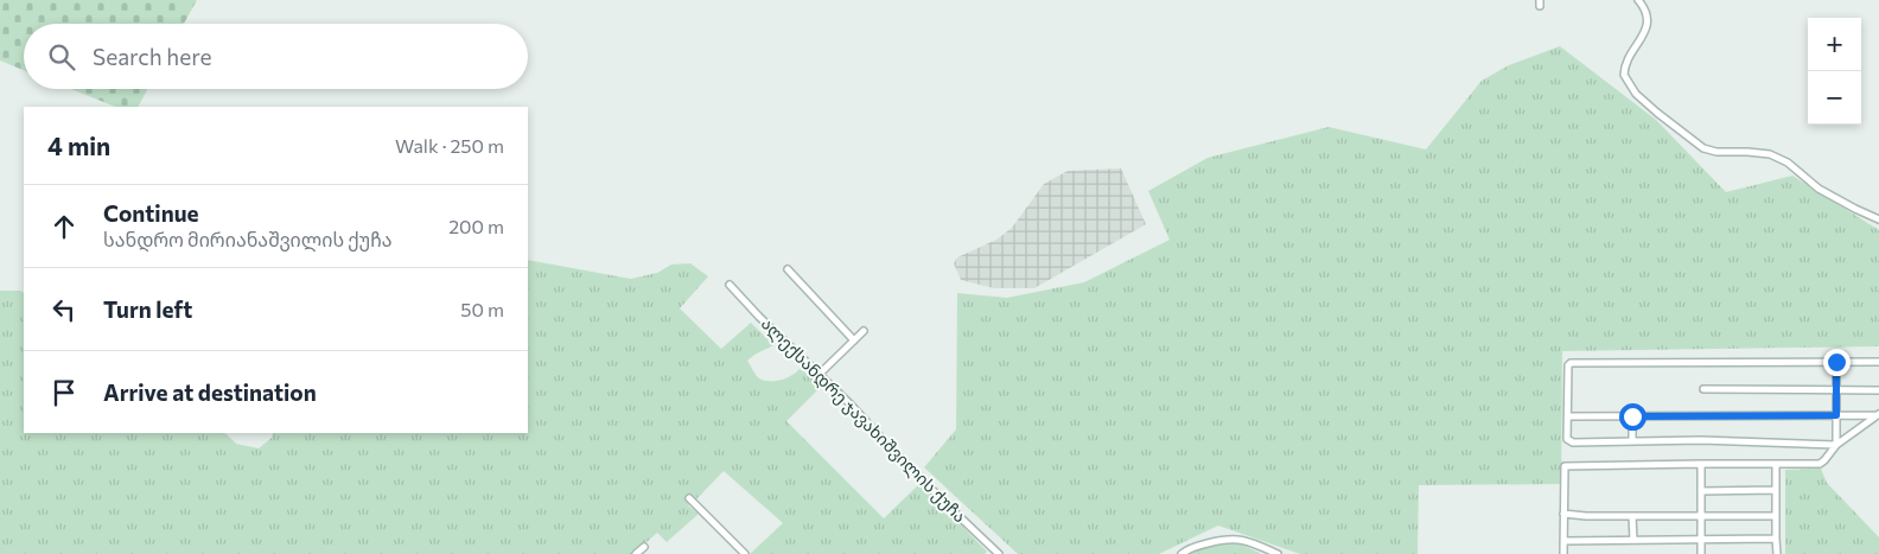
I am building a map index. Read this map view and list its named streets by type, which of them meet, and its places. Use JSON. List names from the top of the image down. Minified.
{"streets":{"street":["ალექსანდრე ჯავახიშვილის ქუჩა"]},"page":{"map_buttons":["+","−"],"search":"Search here","heading":["4 min","Walk · 250 m"],"list":[["Continue","სანდრო მირიანაშვილის ქუჩა","200 m"],["Turn left","50 m"],"Arrive at destination"]}}
